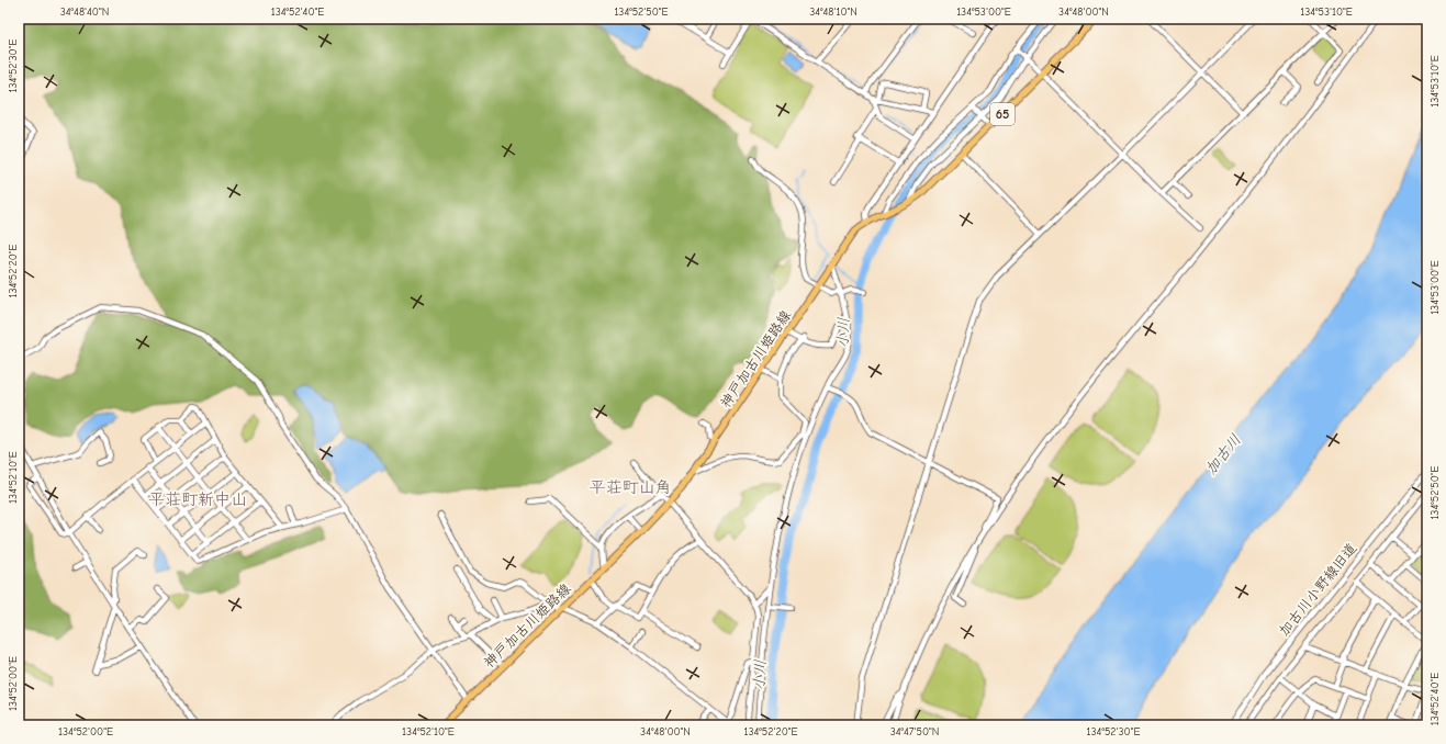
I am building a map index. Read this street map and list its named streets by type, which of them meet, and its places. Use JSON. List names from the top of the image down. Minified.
{"streets":{"main road":["65","神戸加古川姫路線"],"street":["加古川小野線旧道"]},"districts":["平荘町山角","平荘町新中山"],"water":["小川","加古川"],"coordinates":["34°48'40\"N","134°52'40\"E","134°52'50\"E","34°48'10\"N","134°53'00\"E","34°48'00\"N","134°53'10\"E","134°52'30\"E","134°52'20\"E","134°52'10\"E","134°52'00\"E","34°47'50\"N"]}
